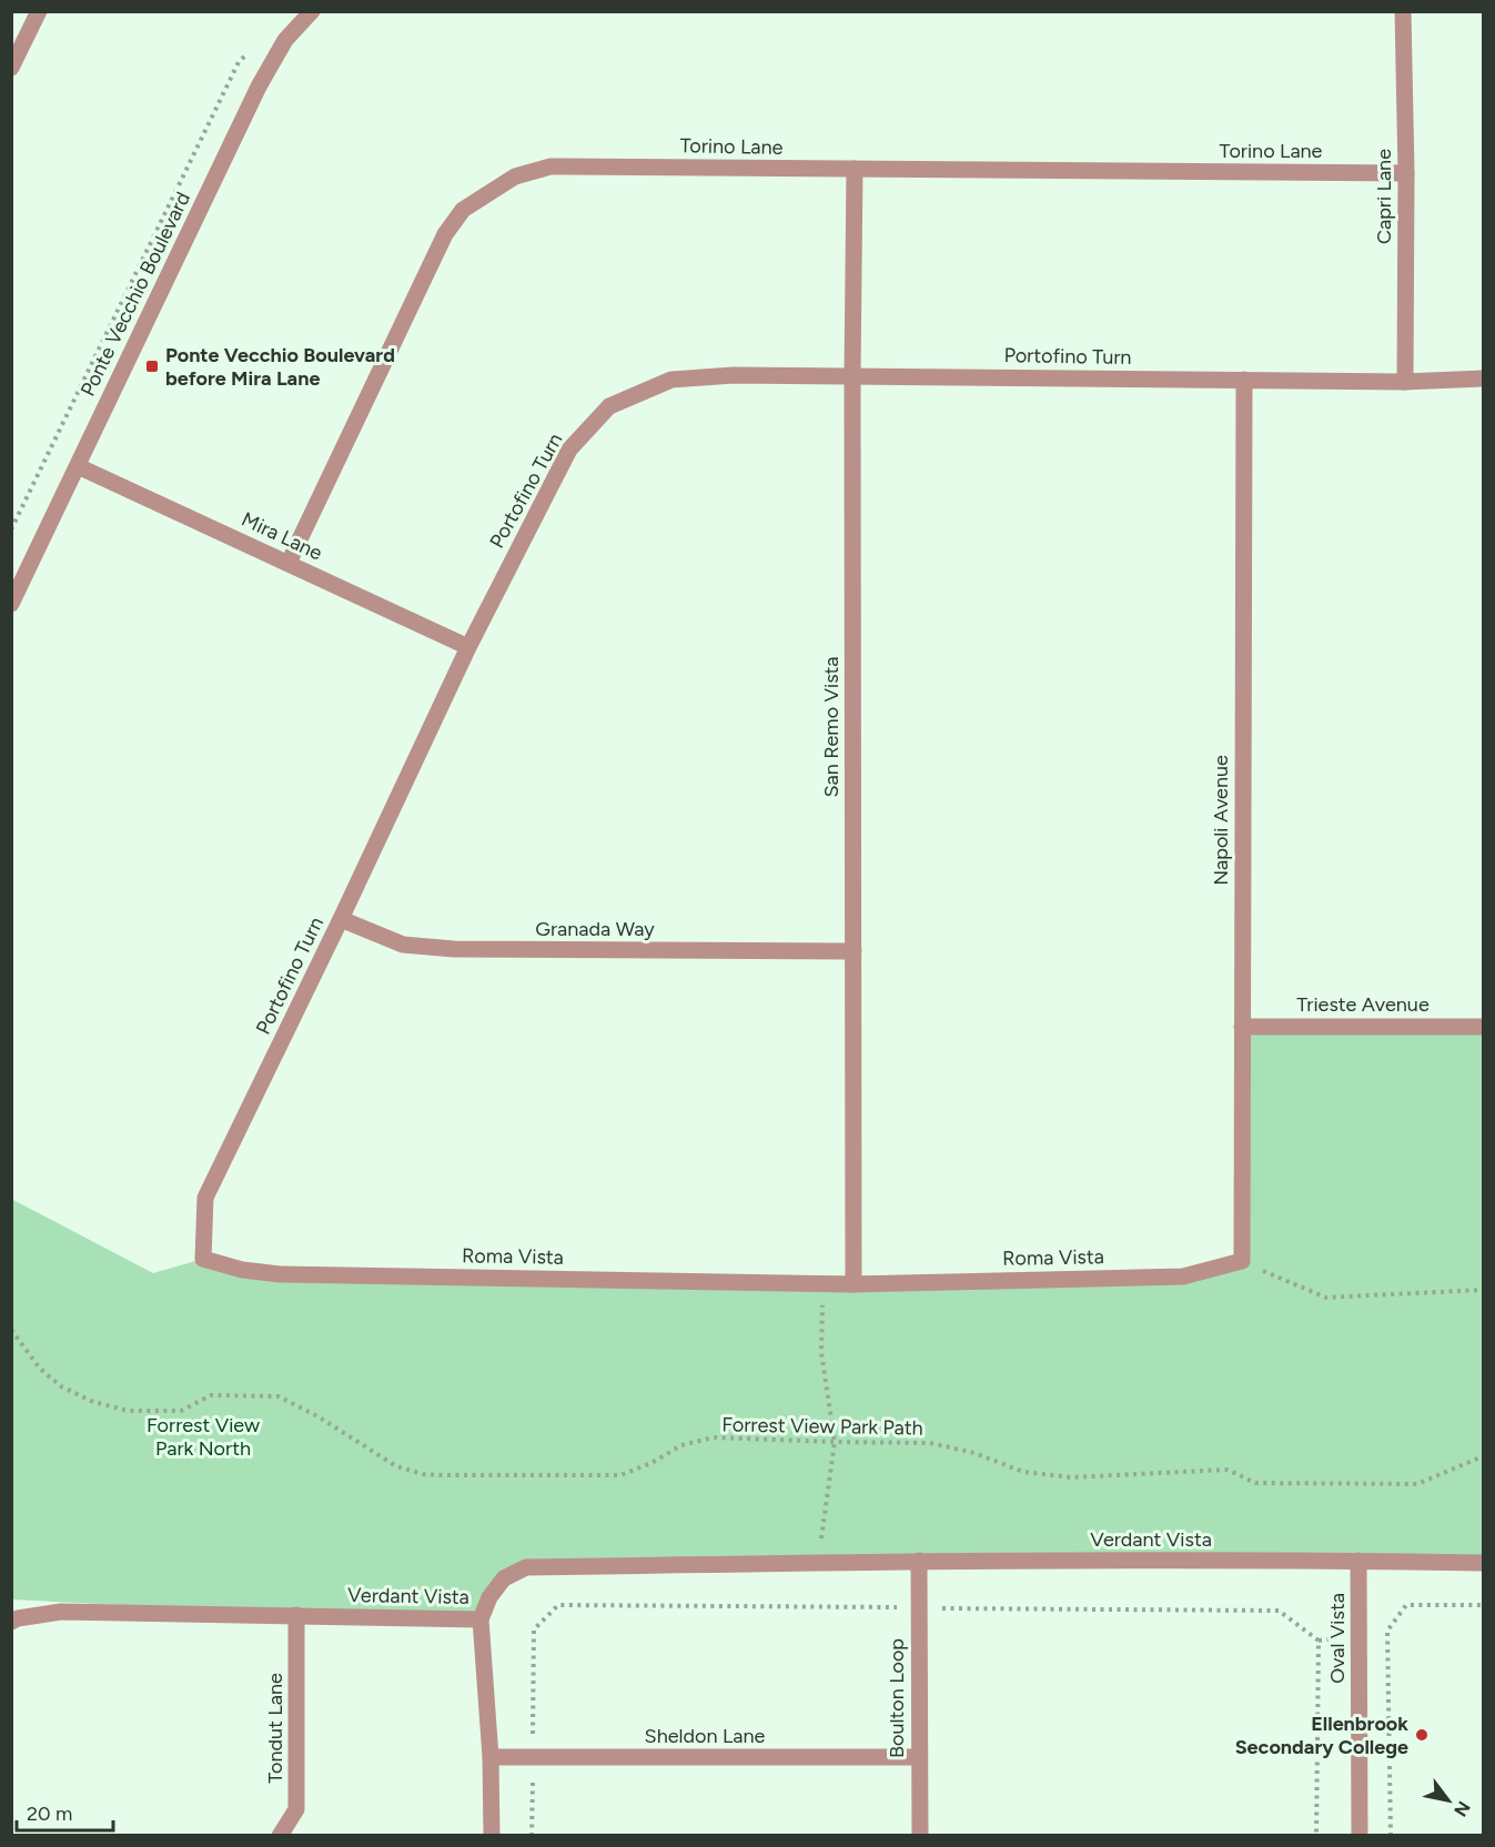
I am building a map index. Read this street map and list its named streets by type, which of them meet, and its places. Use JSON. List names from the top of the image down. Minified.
{"streets":{"street":["Torino Lane","Capri Lane","Ponte Vecchio Boulevard","Portofino Turn","Mira Lane","San Remo Vista","Napoli Avenue","Granada Way","Trieste Avenue","Roma Vista","Verdant Vista","Oval Vista","Boulton Loop","Tondut Lane","Sheldon Lane"],"path":["Forrest View Park Path"]},"crossings":[["Torino Lane","Capri Lane"],["Torino Lane","Mira Lane"],["Torino Lane","San Remo Vista"],["Capri Lane","Portofino Turn"],["Ponte Vecchio Boulevard","Mira Lane"],["Portofino Turn","Mira Lane"],["Portofino Turn","San Remo Vista"],["Portofino Turn","Napoli Avenue"],["Portofino Turn","Granada Way"],["Portofino Turn","Roma Vista"],["San Remo Vista","Granada Way"],["San Remo Vista","Roma Vista"],["Napoli Avenue","Trieste Avenue"],["Napoli Avenue","Roma Vista"],["Verdant Vista","Oval Vista"],["Verdant Vista","Boulton Loop"],["Verdant Vista","Tondut Lane"],["Boulton Loop","Sheldon Lane"]],"parks":["Forrest View Park North"],"places":{"transit":["Ponte Vecchio Boulevard before Mira Lane"],"other":["Ellenbrook Secondary College"]},"scale_bar":"20 m","north":"bottom right"}
